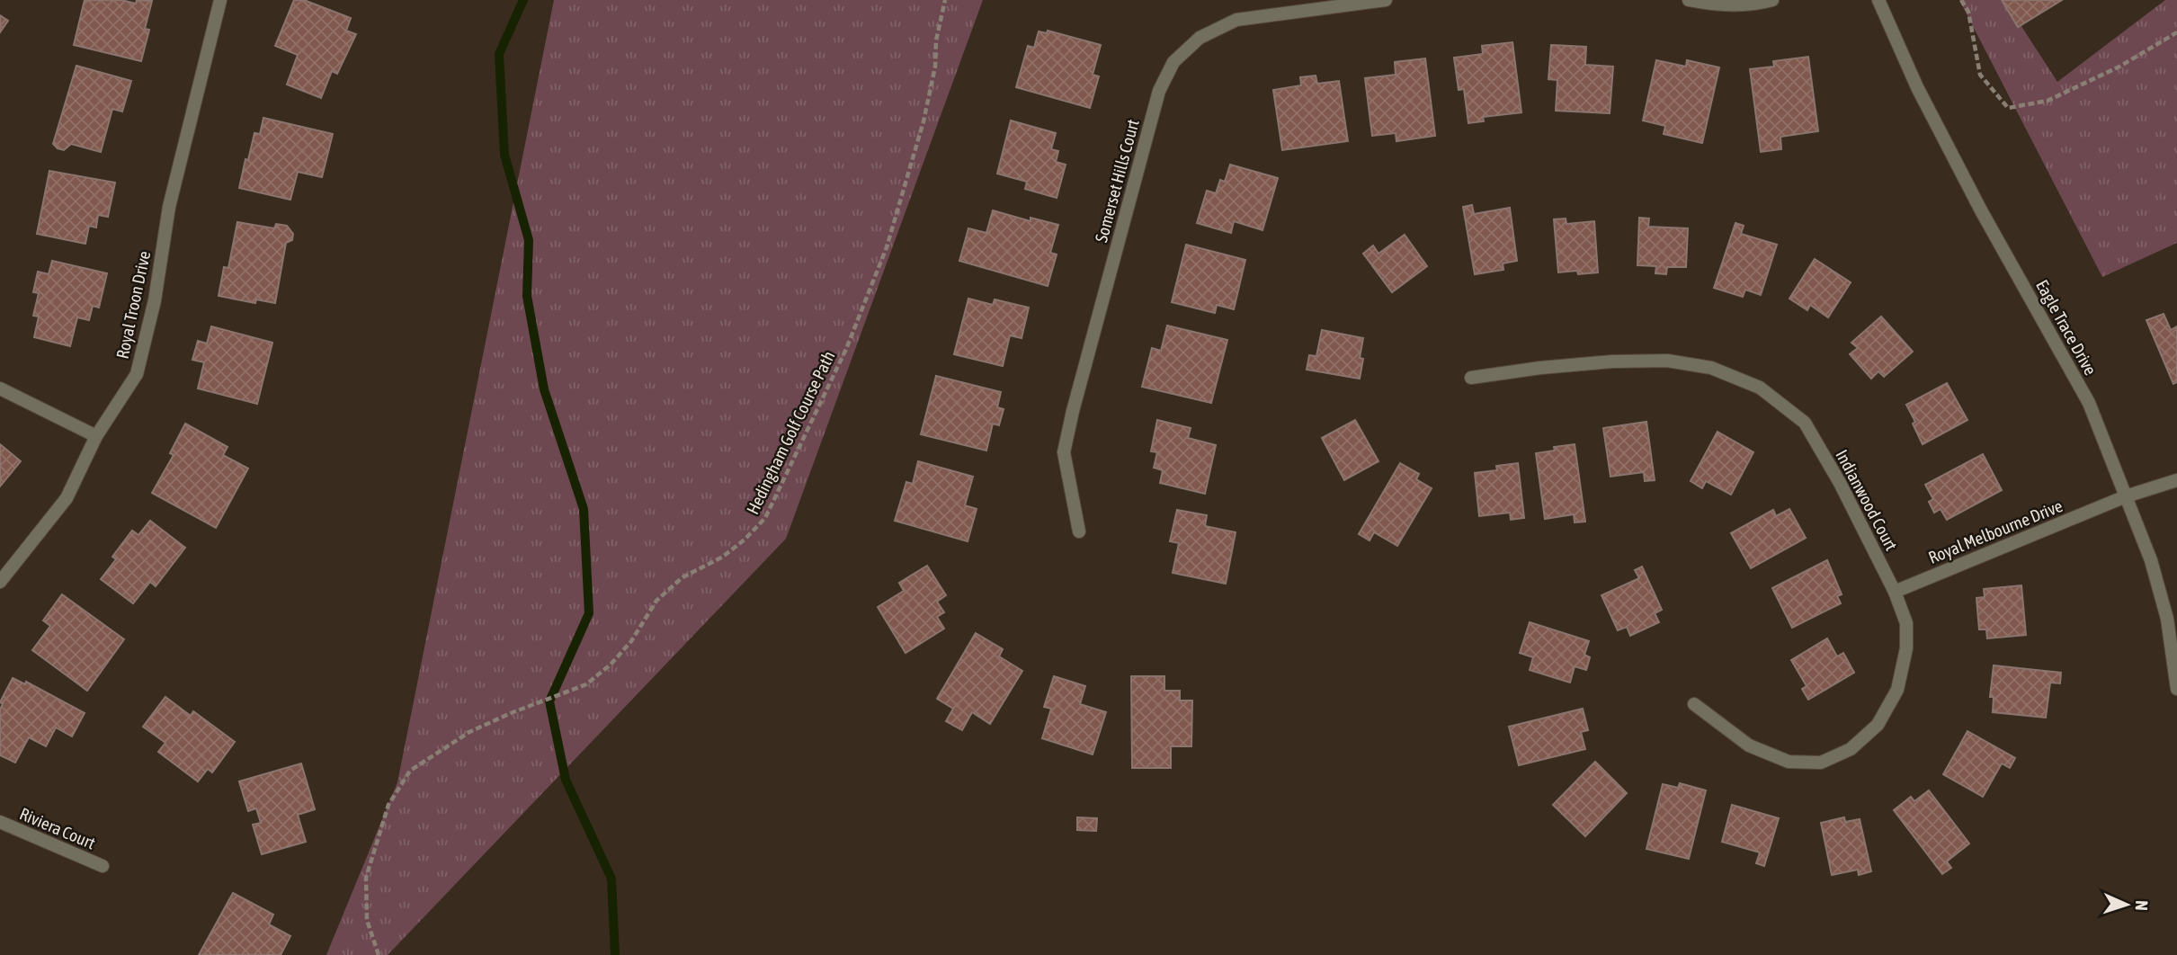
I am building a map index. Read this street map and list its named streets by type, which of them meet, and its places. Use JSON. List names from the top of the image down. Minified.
{"streets":{"street":["Somerset Hills Court","Royal Troon Drive","Eagle Trace Drive","Indianwood Court","Royal Melbourne Drive","Riviera Court"],"path":["Hedingham Golf Course Path"]},"crossings":[["Eagle Trace Drive","Royal Melbourne Drive"],["Indianwood Court","Royal Melbourne Drive"]],"north":"right"}
